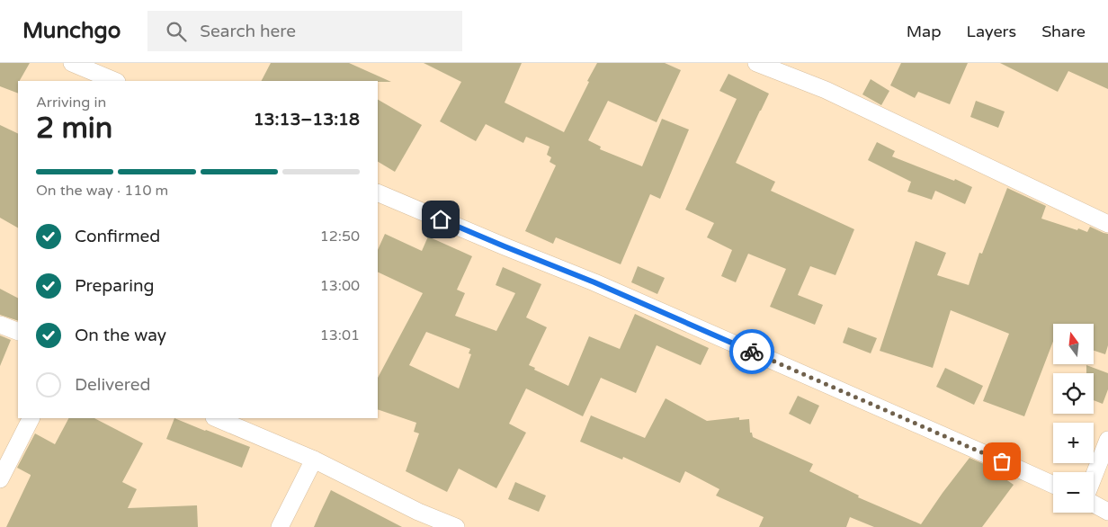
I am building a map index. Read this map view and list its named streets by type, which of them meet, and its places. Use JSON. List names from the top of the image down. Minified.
{"north":"top","page":{"header":"Munchgo","search":"Search here","nav":["Map","Layers","Share"],"heading":["2 min","Arriving in","13:13–13:18"],"bar":"On the way · 110 m","list":[["Confirmed","12:50"],["Preparing","13:00"],["On the way","13:01"],"Delivered"],"map_buttons":["+","−"]}}
